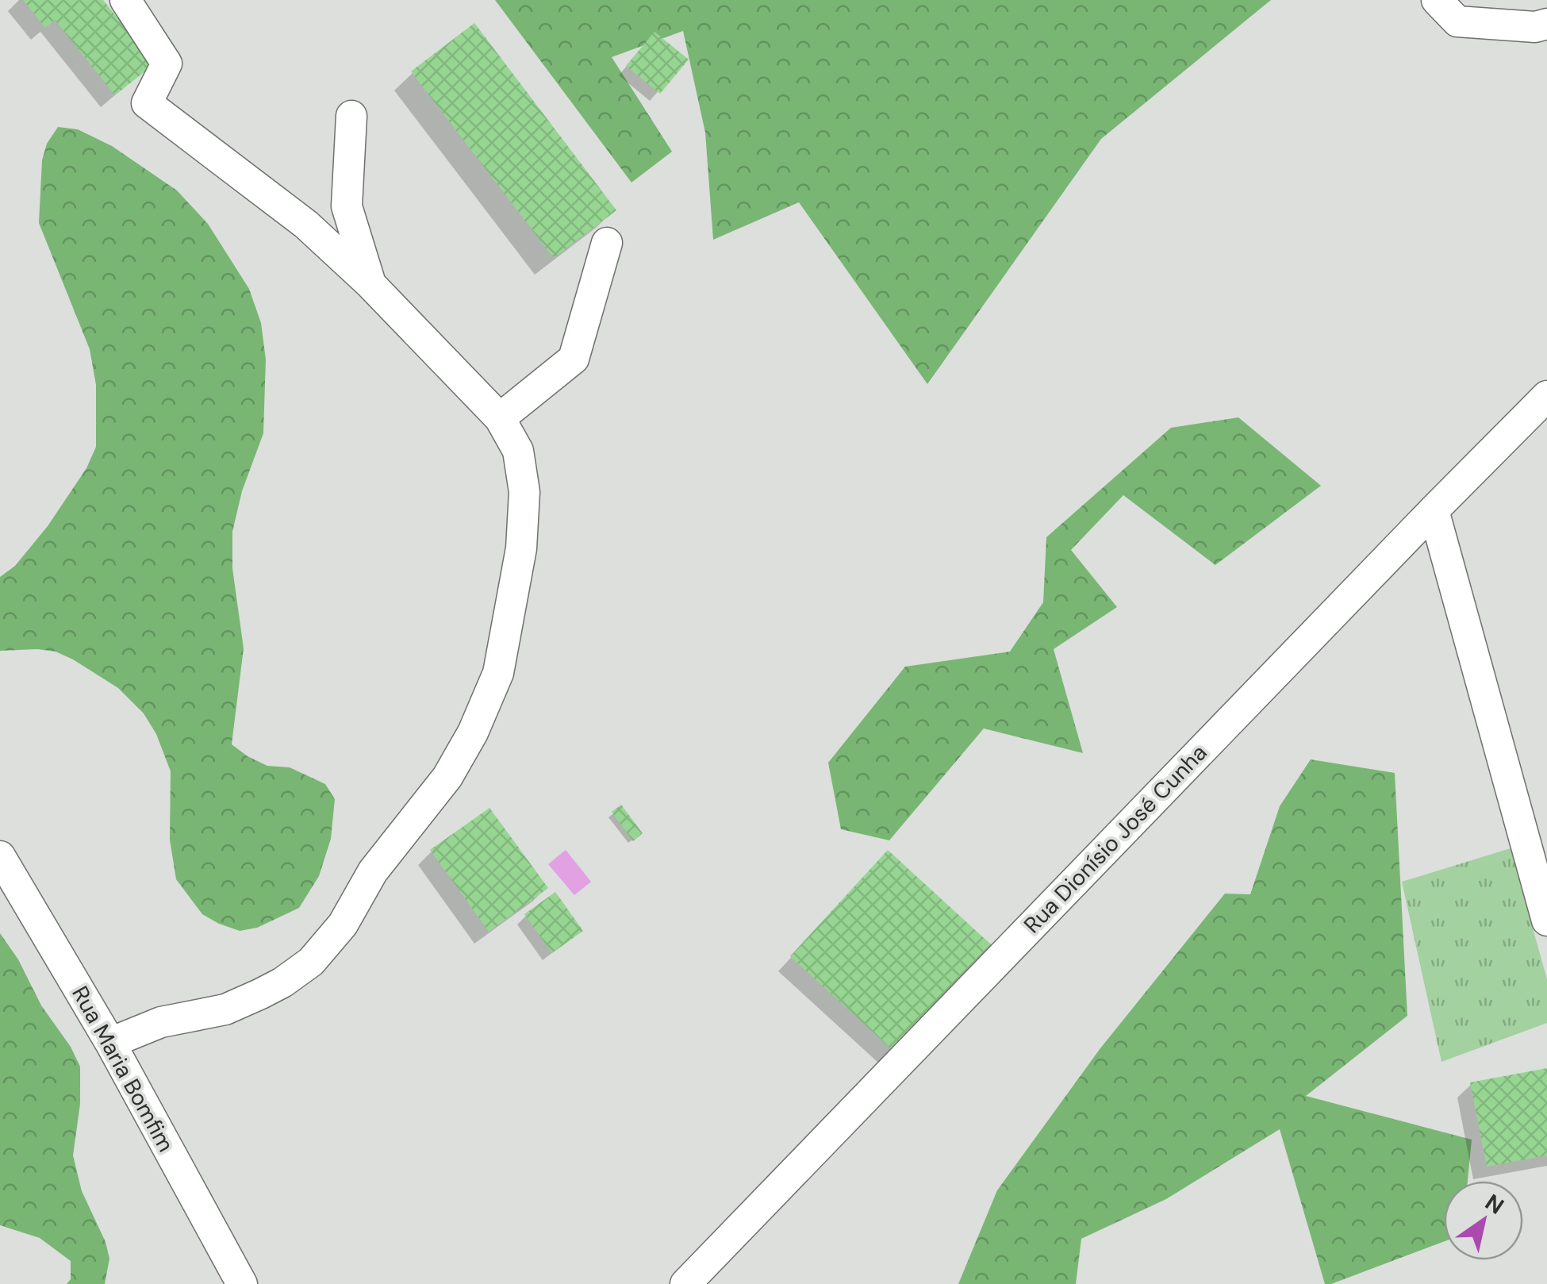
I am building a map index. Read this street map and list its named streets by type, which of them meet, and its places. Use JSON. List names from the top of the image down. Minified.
{"streets":{"street":["Rua Dionísio José Cunha","Rua Maria Bomfim"]},"north":"top right"}
